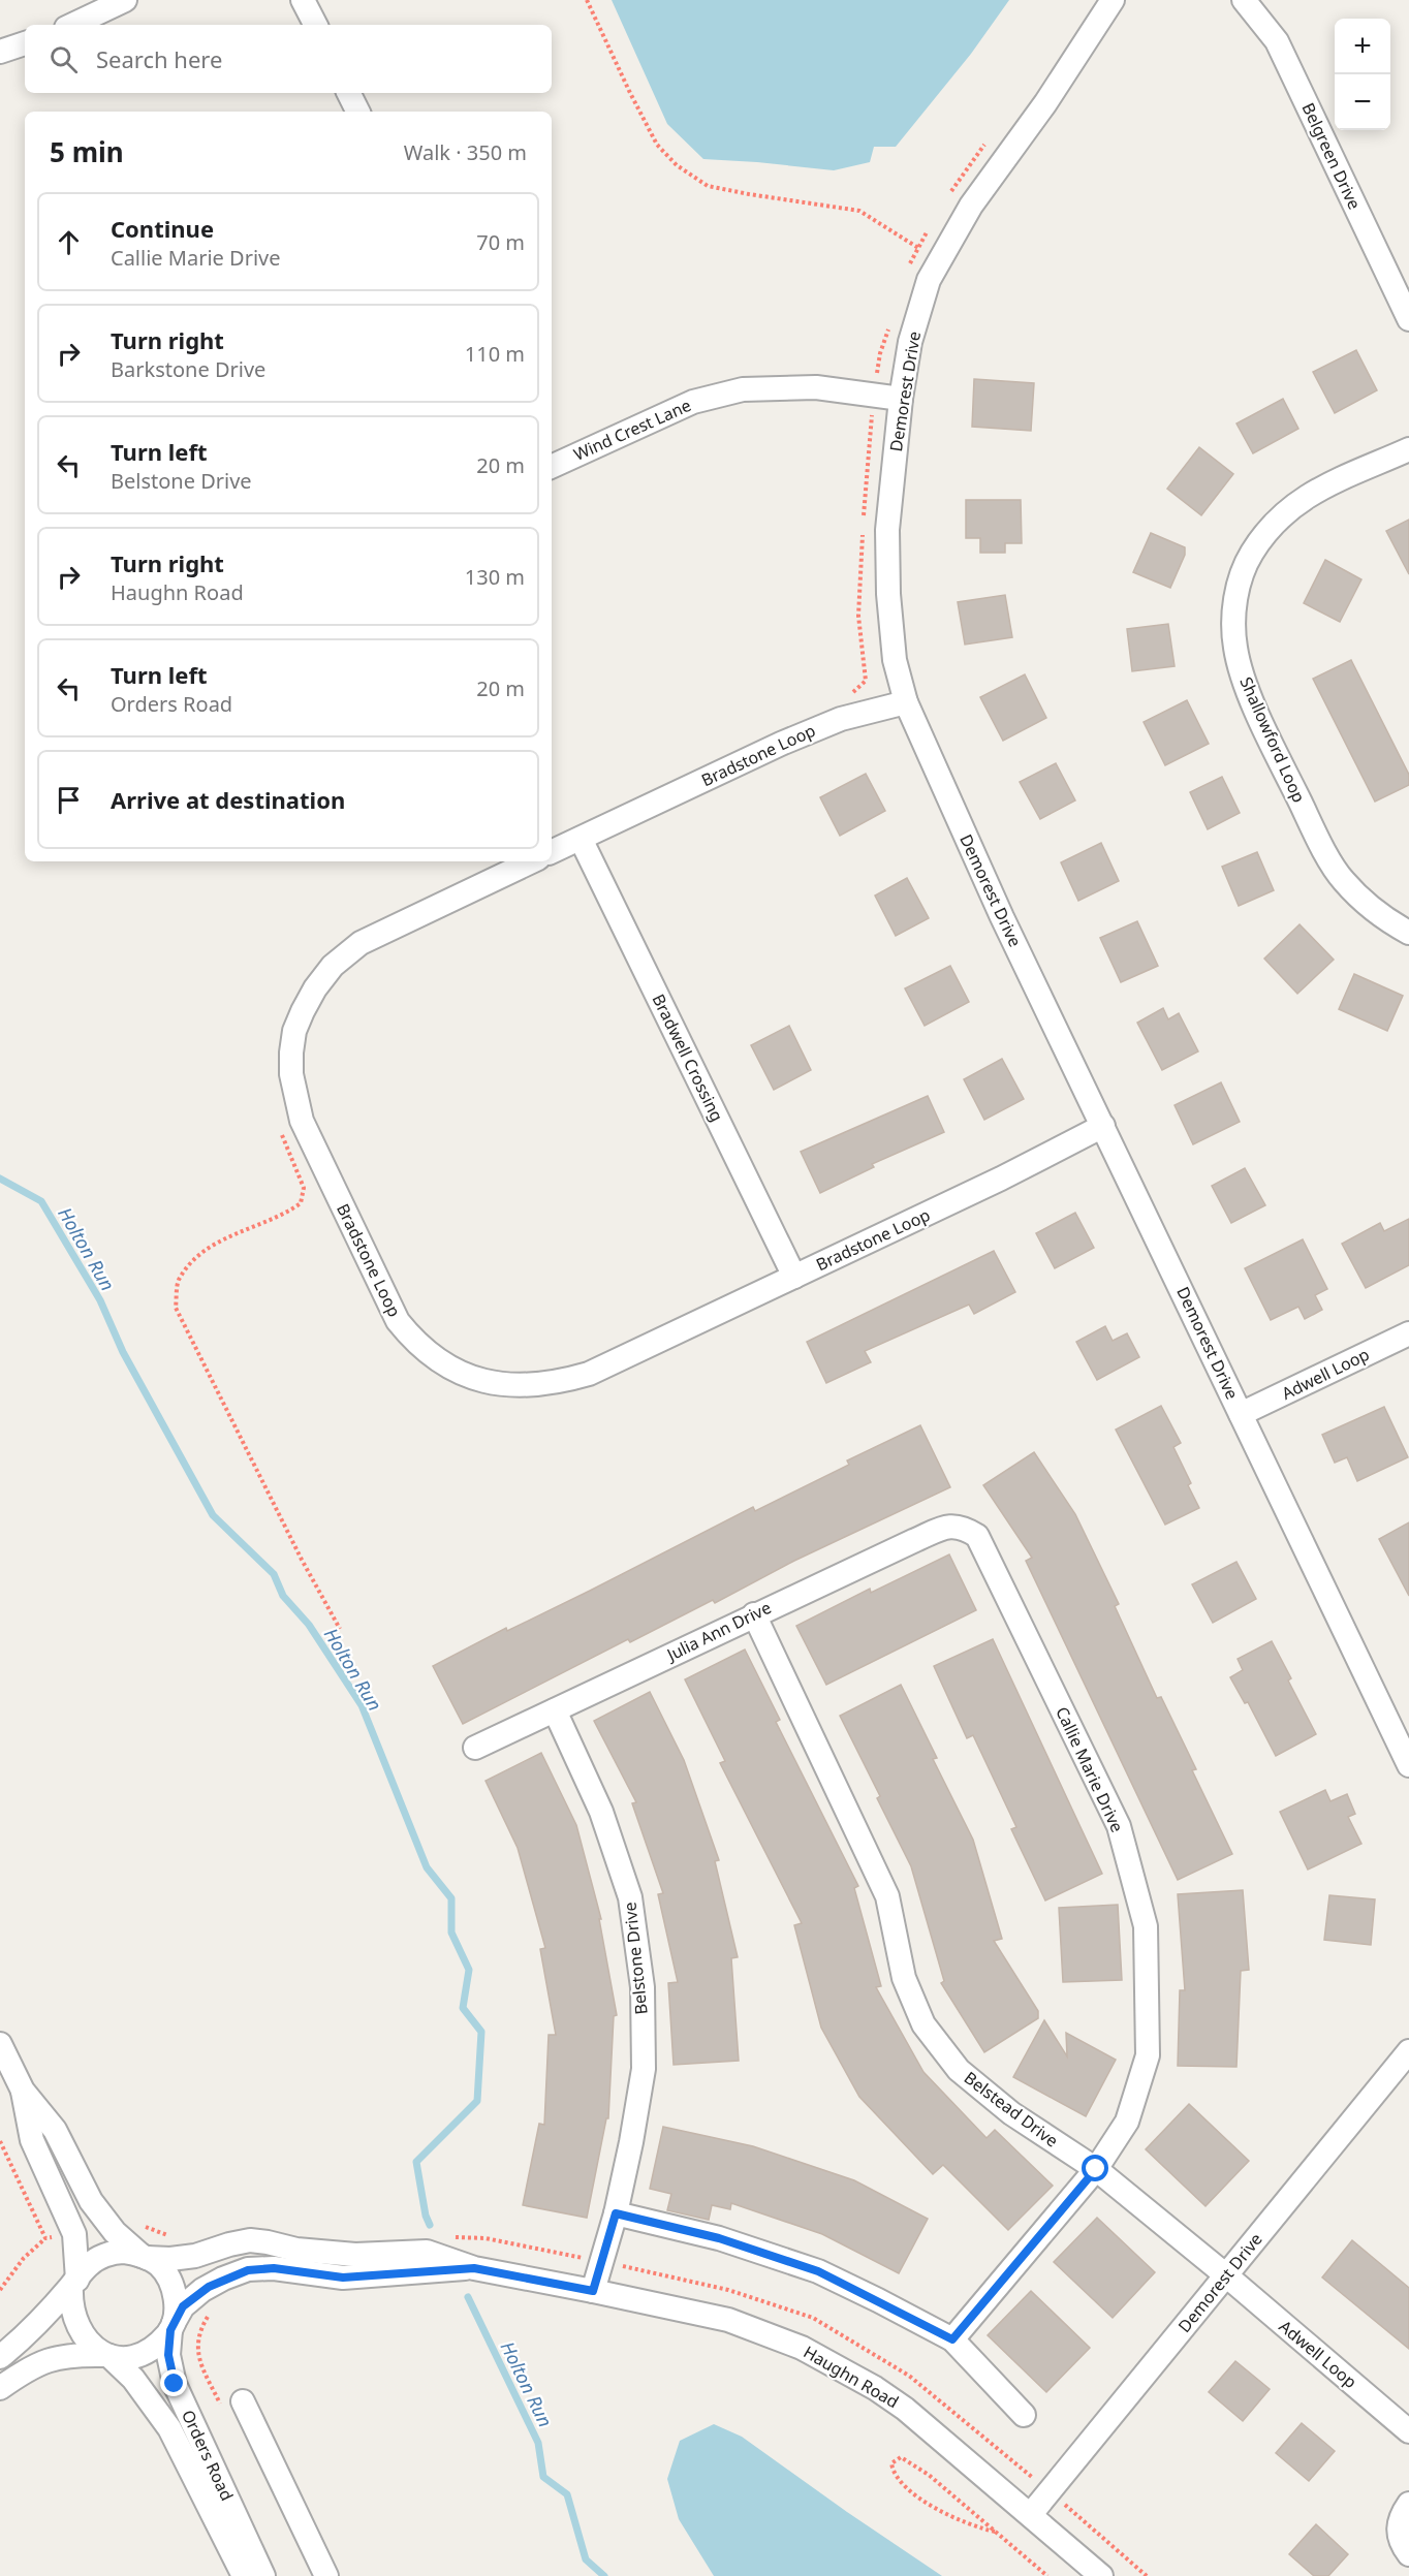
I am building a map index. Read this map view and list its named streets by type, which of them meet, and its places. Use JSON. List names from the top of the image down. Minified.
{"streets":{"street":["Belgreen Drive","Demorest Drive","Wind Crest Lane","Shallowford Loop","Bradstone Loop","Bradwell Crossing","Adwell Loop","Julia Ann Drive","Callie Marie Drive","Belstone Drive","Belstead Drive","Haughn Road","Orders Road"]},"crossings":[["Demorest Drive","Wind Crest Lane"],["Demorest Drive","Bradstone Loop"],["Demorest Drive","Adwell Loop"],["Demorest Drive","Belstead Drive"],["Demorest Drive","Haughn Road"],["Bradstone Loop","Bradwell Crossing"],["Adwell Loop","Belstead Drive"],["Julia Ann Drive","Callie Marie Drive"],["Julia Ann Drive","Belstone Drive"],["Julia Ann Drive","Belstead Drive"],["Callie Marie Drive","Belstead Drive"],["Belstone Drive","Haughn Road"],["Haughn Road","Orders Road"]],"water":["Holton Run"],"page":{"map_buttons":["+","−"],"search":"Search here","heading":["5 min","Walk · 350 m"],"list":[["Continue","Callie Marie Drive","70 m"],["Turn right","Barkstone Drive","110 m"],["Turn left","Belstone Drive","20 m"],["Turn right","Haughn Road","130 m"],["Turn left","Orders Road","20 m"],"Arrive at destination"]}}
